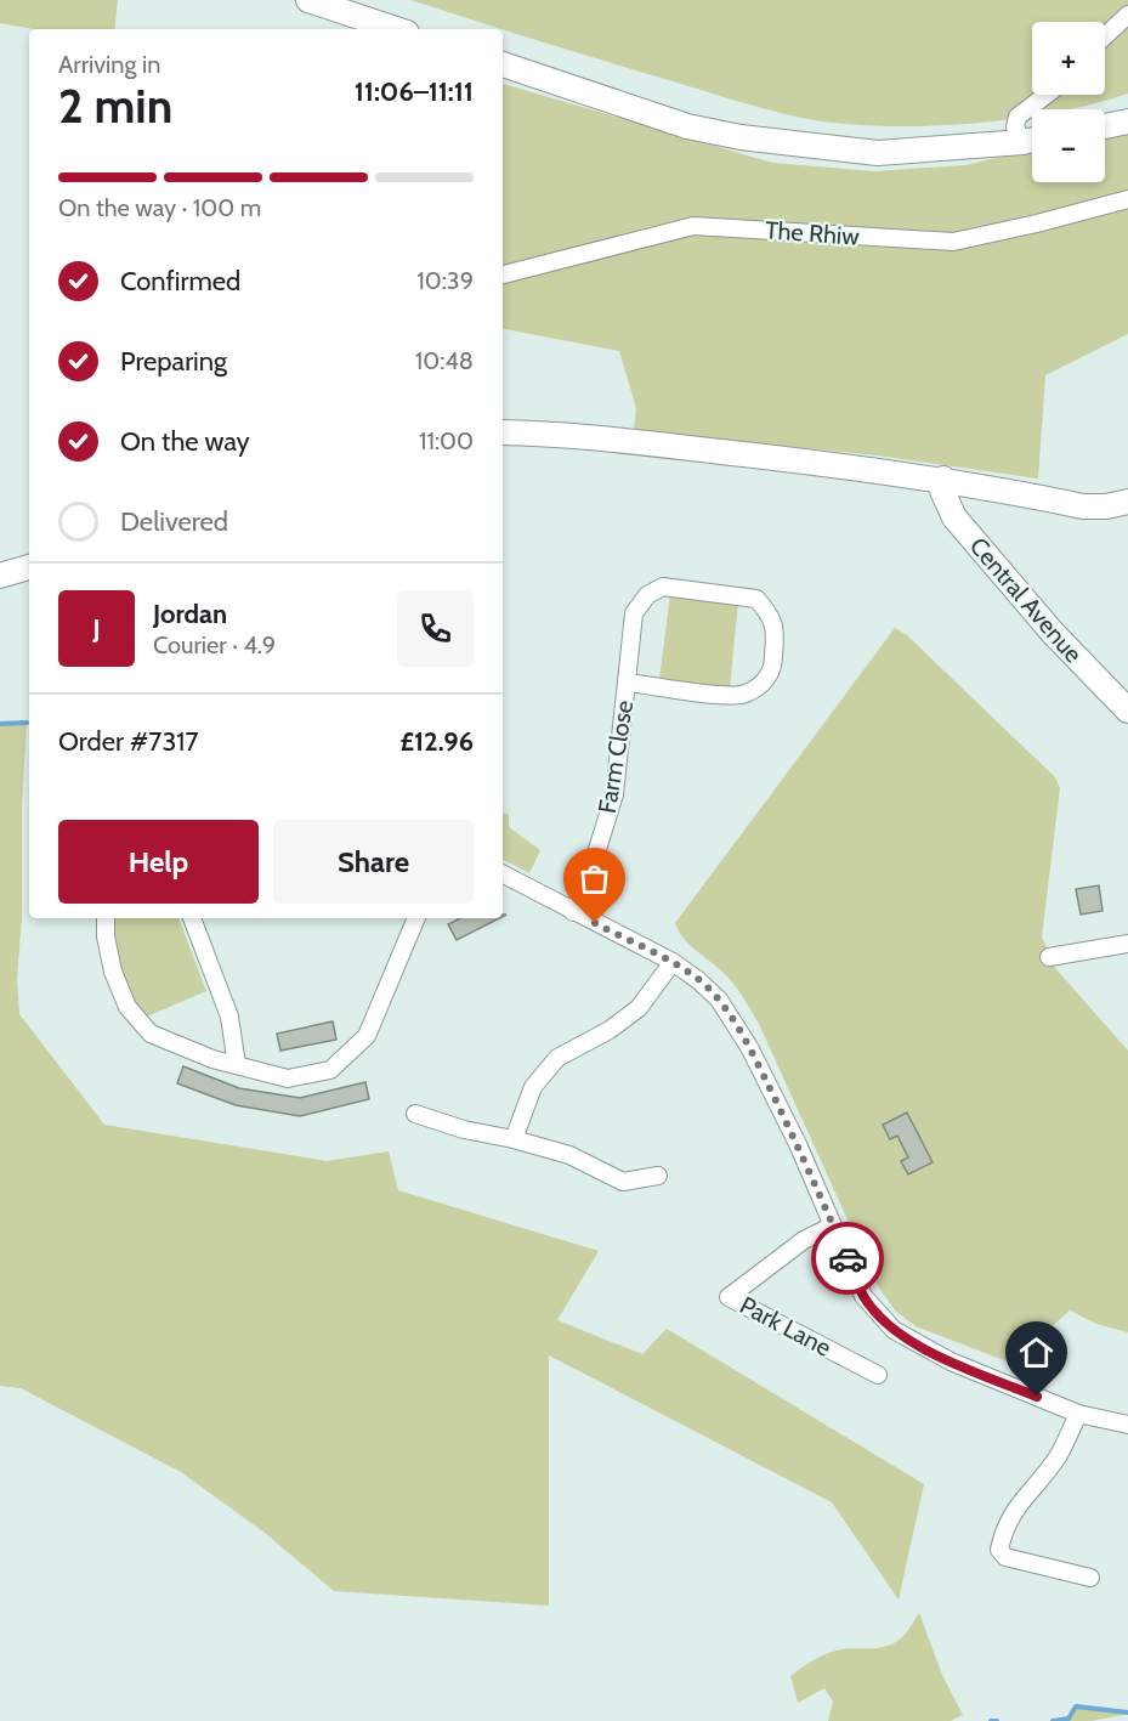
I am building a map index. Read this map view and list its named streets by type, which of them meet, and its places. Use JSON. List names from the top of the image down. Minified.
{"streets":{"street":["The Rhiw","Central Avenue","Farm Close","Park Lane"]},"page":{"map_buttons":["+","−"],"heading":["2 min","Arriving in","11:06–11:11"],"panel":["Jordan","Courier · 4.9","Order #7317","£12.96"],"bar":"On the way · 100 m","list":[["Confirmed","10:39"],["Preparing","10:48"],["On the way","11:00"],"Delivered"],"round":"J","buttons":["Help","Share"]}}
